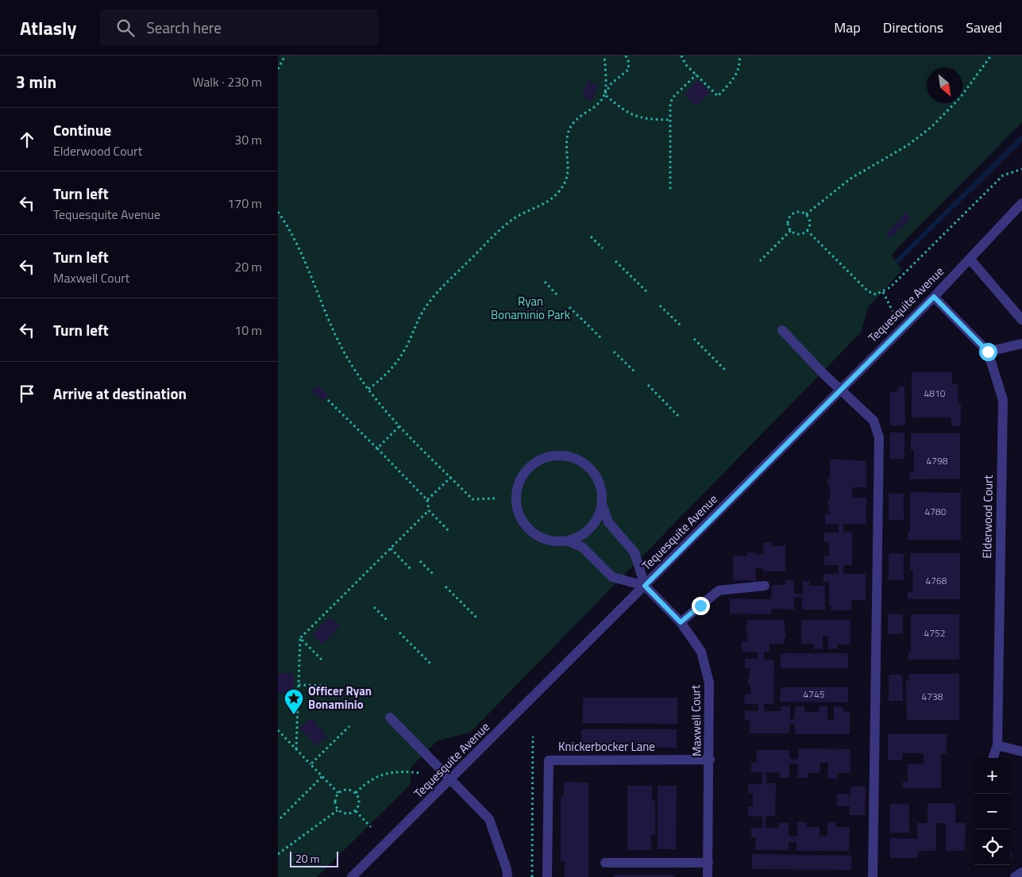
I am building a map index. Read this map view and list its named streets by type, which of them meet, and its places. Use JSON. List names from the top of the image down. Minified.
{"streets":{"street":["Tequesquite Avenue","Elderwood Court","Maxwell Court","Knickerbocker Lane"]},"crossings":[["Tequesquite Avenue","Elderwood Court"],["Tequesquite Avenue","Maxwell Court"],["Maxwell Court","Knickerbocker Lane"]],"parks":["Ryan Bonaminio Park"],"places":{"place":["Officer Ryan Bonaminio"]},"house_numbers":["4810","4798","4780","4768","4752","4745","4738"],"scale_bar":"20 m","north":"bottom right","page":{"header":"Atlasly","search":"Search here","nav":["Map","Directions","Saved"],"heading":["3 min","Walk · 230 m"],"list":[["Continue","Elderwood Court","30 m"],["Turn left","Tequesquite Avenue","170 m"],["Turn left","Maxwell Court","20 m"],["Turn left","10 m"],"Arrive at destination"],"map_buttons":["+","−"],"scale":"20 m"}}
